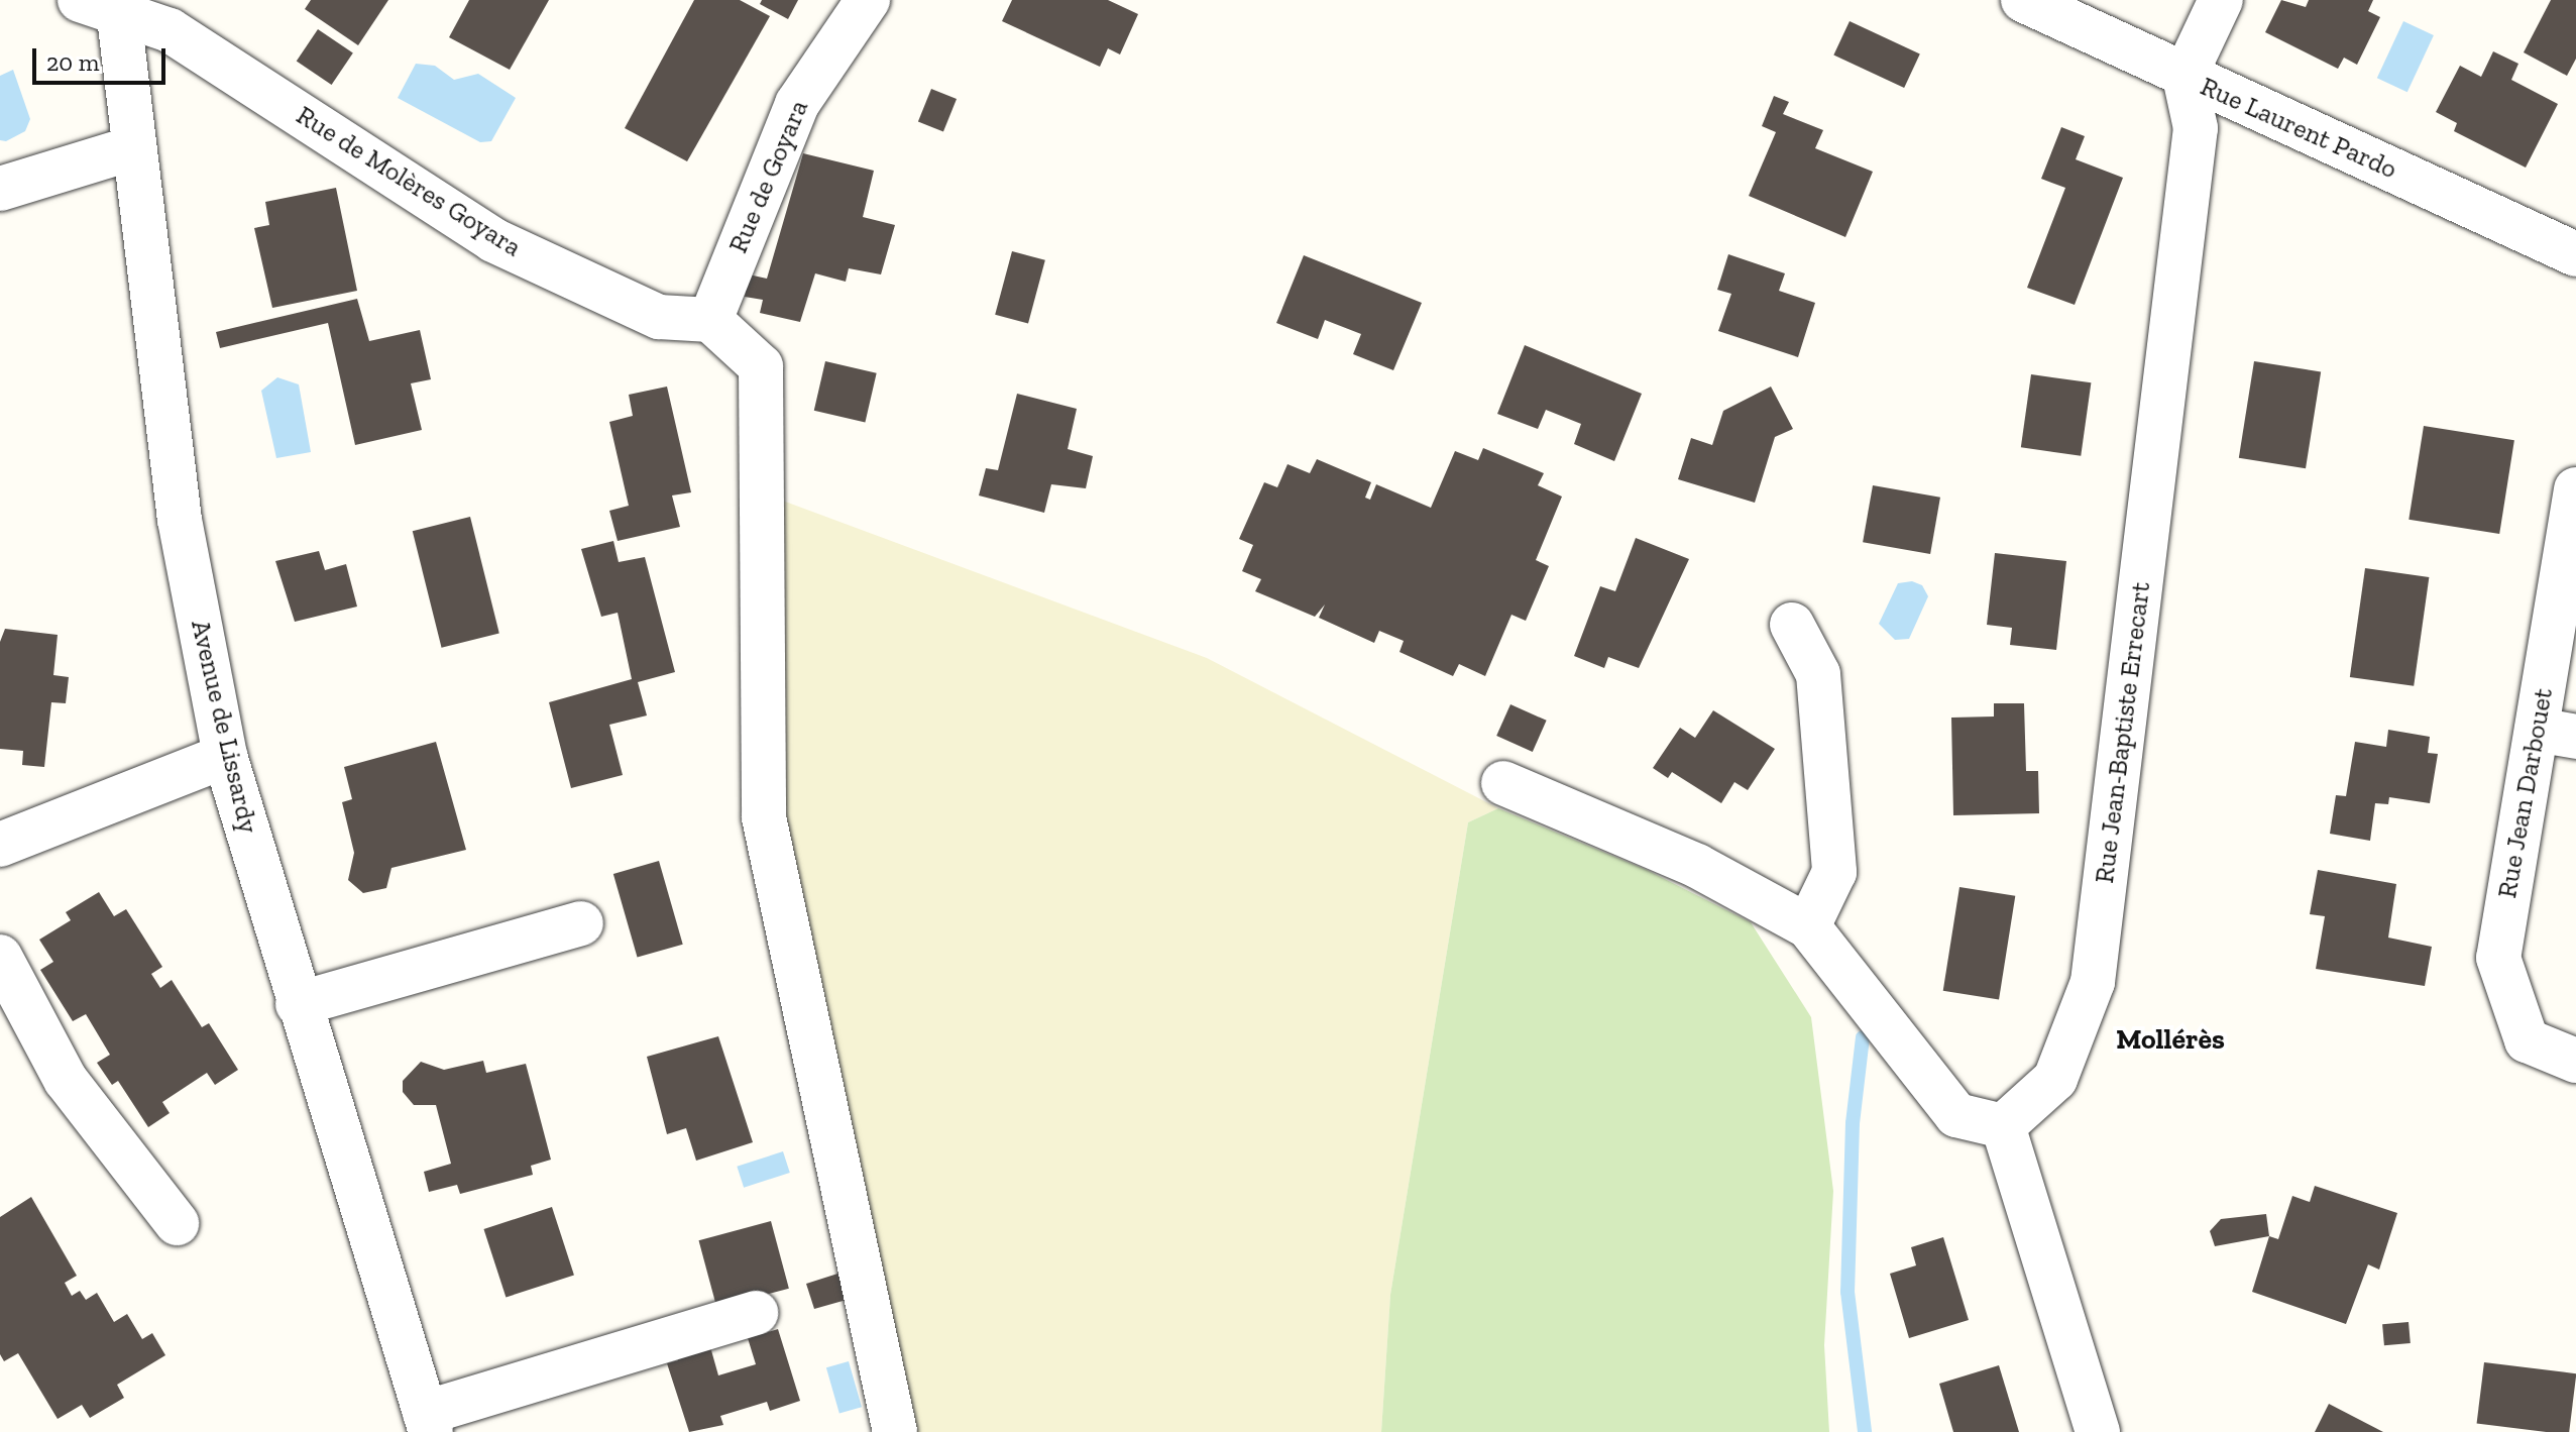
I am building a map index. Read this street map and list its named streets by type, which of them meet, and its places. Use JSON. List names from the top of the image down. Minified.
{"streets":{"street":["Rue Laurent Pardo","Rue de Goyara","Rue de Molères Goyara","Avenue de Lissardy","Rue Jean-Baptiste Errecart","Rue Jean Darbouet"]},"crossings":[["Rue Laurent Pardo","Rue Jean-Baptiste Errecart"],["Rue de Goyara","Rue de Molères Goyara"],["Rue de Molères Goyara","Avenue de Lissardy"]],"districts":["Mollérès"],"scale_bar":"20 m"}
